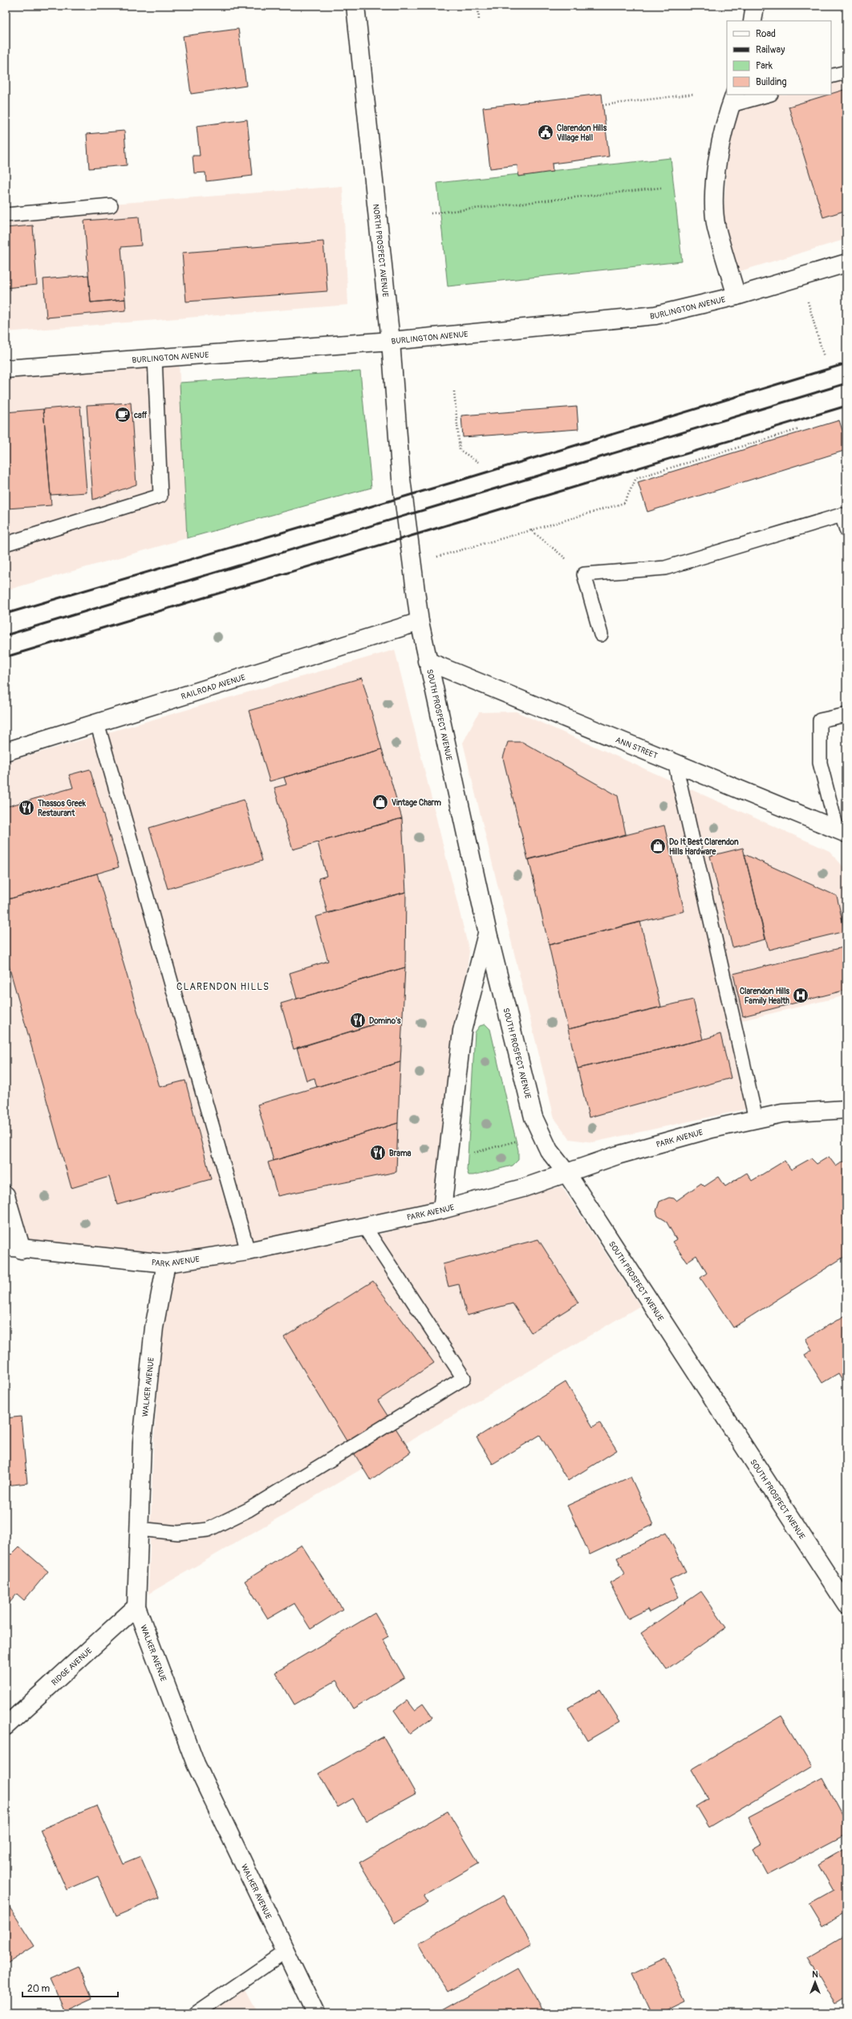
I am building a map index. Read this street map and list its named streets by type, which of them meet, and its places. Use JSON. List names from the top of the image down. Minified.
{"streets":{"street":["NORTH PROSPECT AVENUE","BURLINGTON AVENUE","RAILROAD AVENUE","SOUTH PROSPECT AVENUE","ANN STREET","PARK AVENUE","WALKER AVENUE","RIDGE AVENUE"]},"crossings":[["NORTH PROSPECT AVENUE","BURLINGTON AVENUE"],["NORTH PROSPECT AVENUE","SOUTH PROSPECT AVENUE"],["RAILROAD AVENUE","SOUTH PROSPECT AVENUE"],["SOUTH PROSPECT AVENUE","ANN STREET"],["SOUTH PROSPECT AVENUE","PARK AVENUE"],["PARK AVENUE","WALKER AVENUE"],["WALKER AVENUE","RIDGE AVENUE"]],"districts":["CLARENDON HILLS"],"places":{"public building":["Clarendon Hills Village Hall"],"cafe":["caff"],"shop":["Vintage Charm","Do It Best Clarendon Hills Hardware"],"restaurant":["Thassos Greek Restaurant","Domino's","Brama"],"hospital":["Clarendon Hills Family Health"]},"legend":["Road","Railway","Park","Building"],"scale_bar":"20 m","north":"top"}
